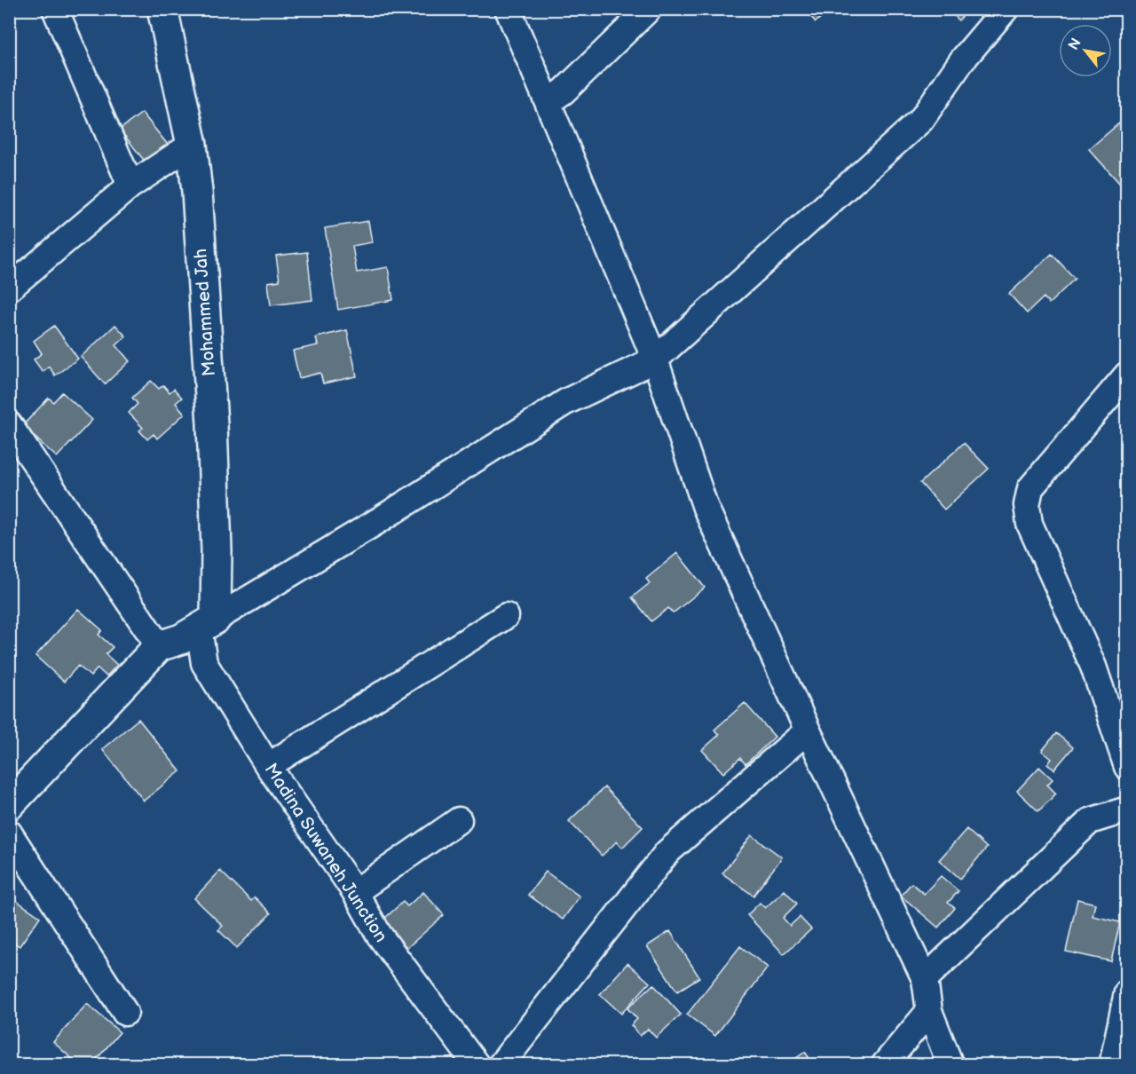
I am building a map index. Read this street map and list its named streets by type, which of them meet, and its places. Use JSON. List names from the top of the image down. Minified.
{"streets":{"street":["Mohammed Jah","Madina Suwaneh Junction"]},"crossings":[["Mohammed Jah","Madina Suwaneh Junction"]],"north":"top left"}
